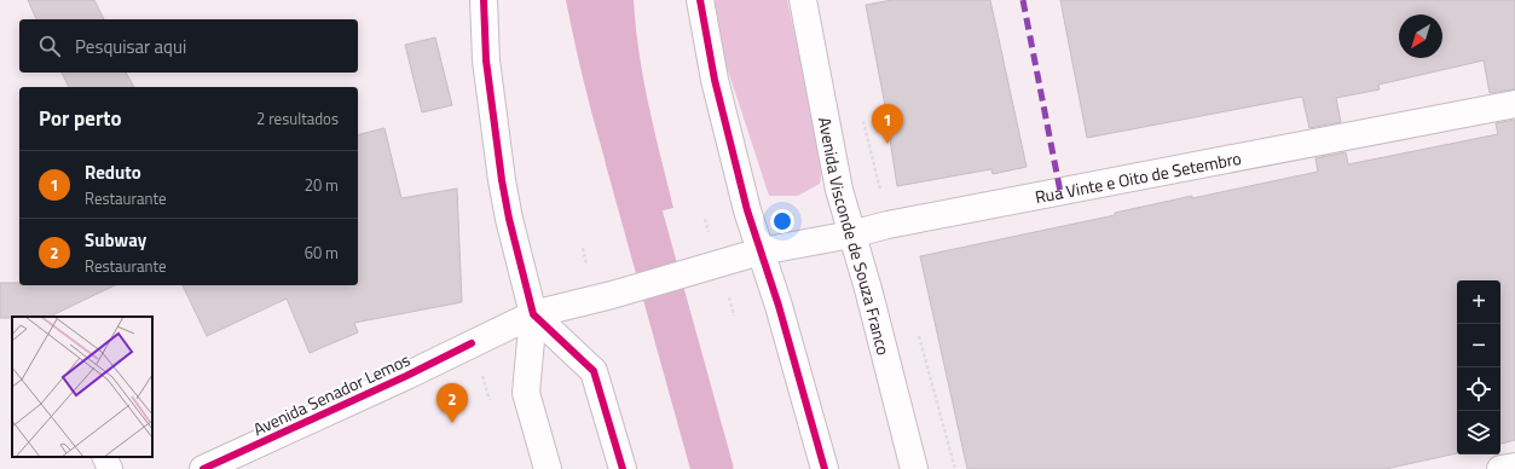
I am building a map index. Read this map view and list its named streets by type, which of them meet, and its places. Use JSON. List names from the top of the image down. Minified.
{"streets":{"main road":["Rua Vinte e Oito de Setembro","Avenida Visconde de Souza Franco","Avenida Senador Lemos"]},"crossings":[["Rua Vinte e Oito de Setembro","Avenida Visconde de Souza Franco"],["Rua Vinte e Oito de Setembro","Avenida Senador Lemos"]],"north":"bottom left","page":{"search":"Pesquisar aqui","heading":["Por perto","2 resultados"],"pins":["1","2"],"list":[{"mark":"1","name":"Reduto","note":"Restaurante","value":"20 m"},{"mark":"2","name":"Subway","note":"Restaurante","value":"60 m"}],"map_buttons":["+","−"]}}
